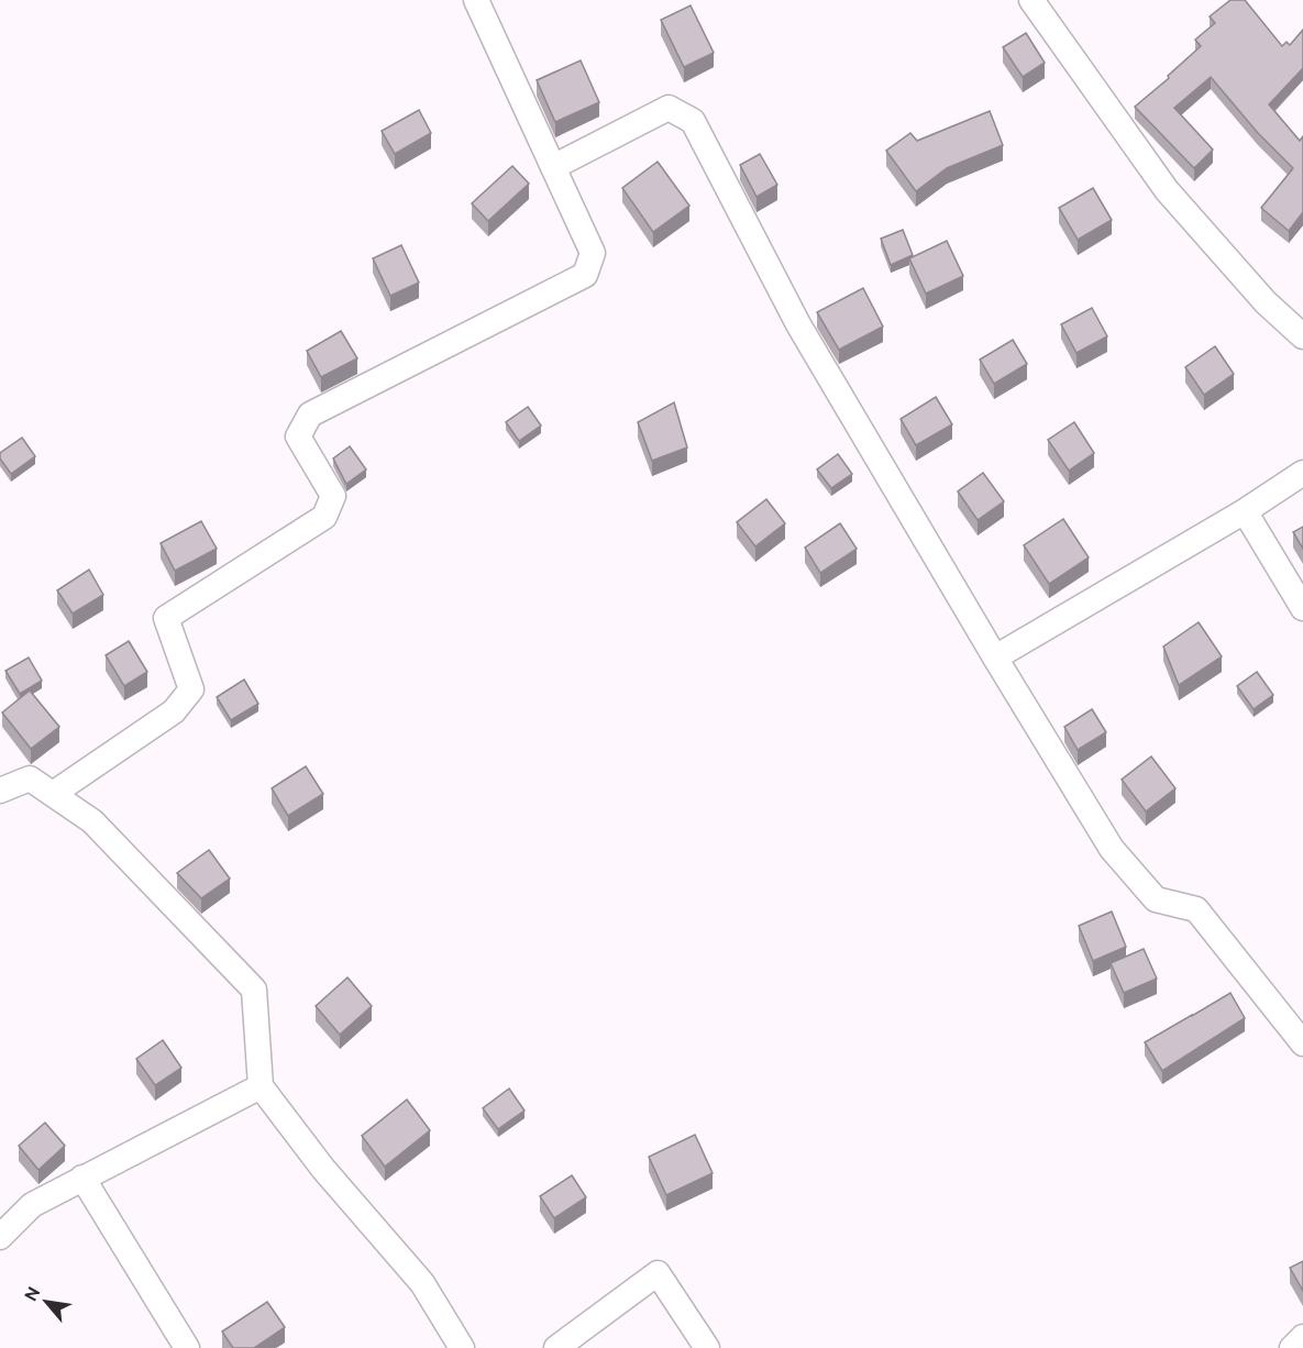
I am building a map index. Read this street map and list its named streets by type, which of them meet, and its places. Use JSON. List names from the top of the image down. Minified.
{"north":"top left"}
